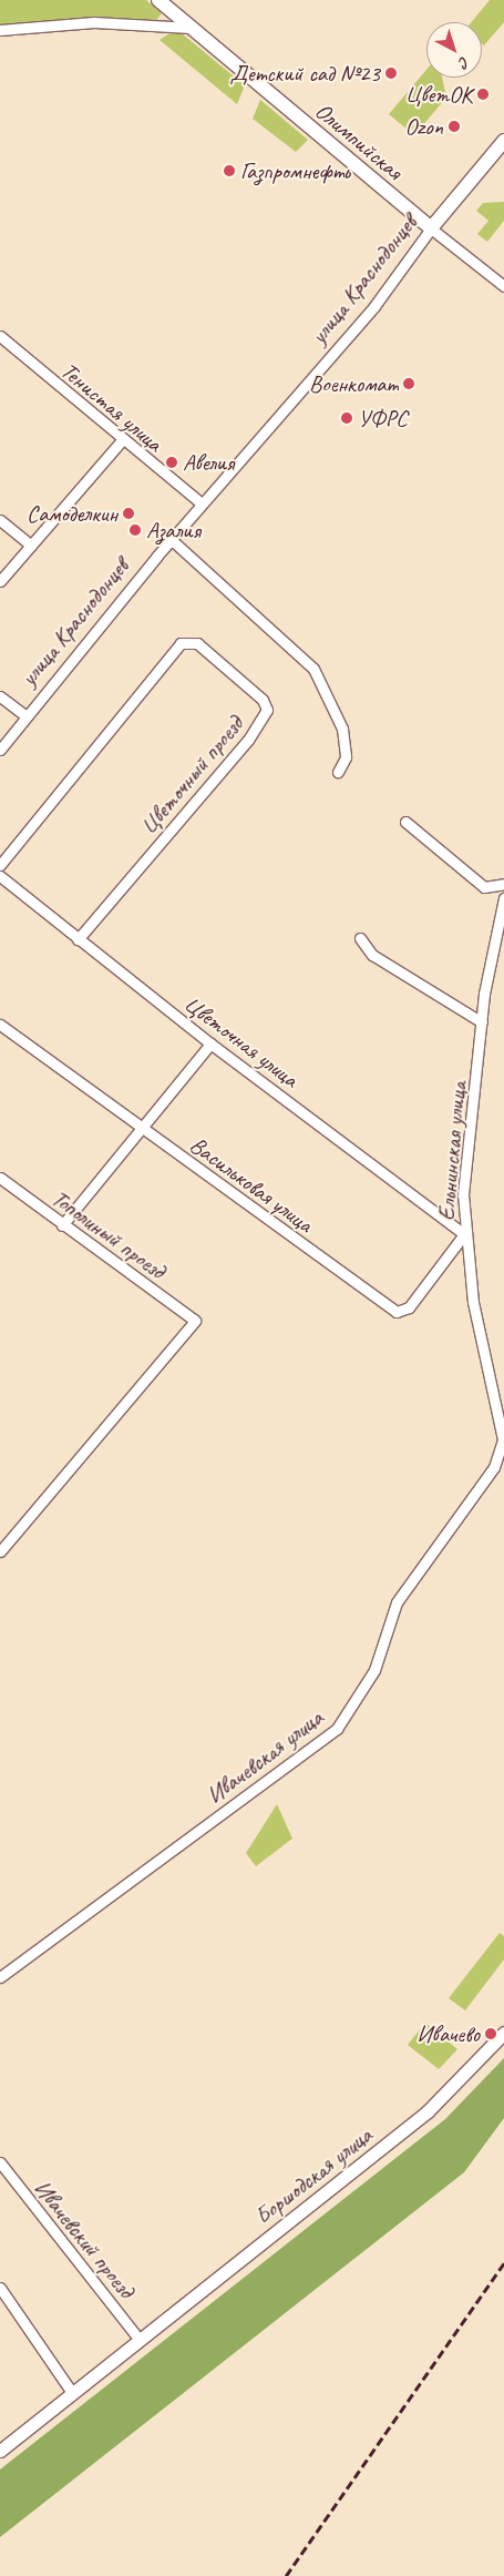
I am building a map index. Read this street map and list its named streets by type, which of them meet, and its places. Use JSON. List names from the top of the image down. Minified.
{"streets":{"main road":["Олимпийская","улица Краснодонцев"],"street":["Тенистая улица","Цветочный проезд","Цветочная улица","Ельнинская улица","Васильковая улица","Тополиный проезд","Ивачевская улица","Боршодская улица","Ивачевский проезд"]},"crossings":[["Олимпийская","улица Краснодонцев"],["улица Краснодонцев","Тенистая улица"],["Цветочный проезд","Цветочная улица"],["Цветочная улица","Ельнинская улица"],["Цветочная улица","Васильковая улица"],["Ельнинская улица","Васильковая улица"],["Ельнинская улица","Ивачевская улица"],["Боршодская улица","Ивачевский проезд"]],"places":["Детский сад №23","ЦветОК","Ozon","Газпромнефть","Военкомат","УФРС","Авелия","Самоделкин","Азалия","Ивачево"],"north":"bottom right"}
